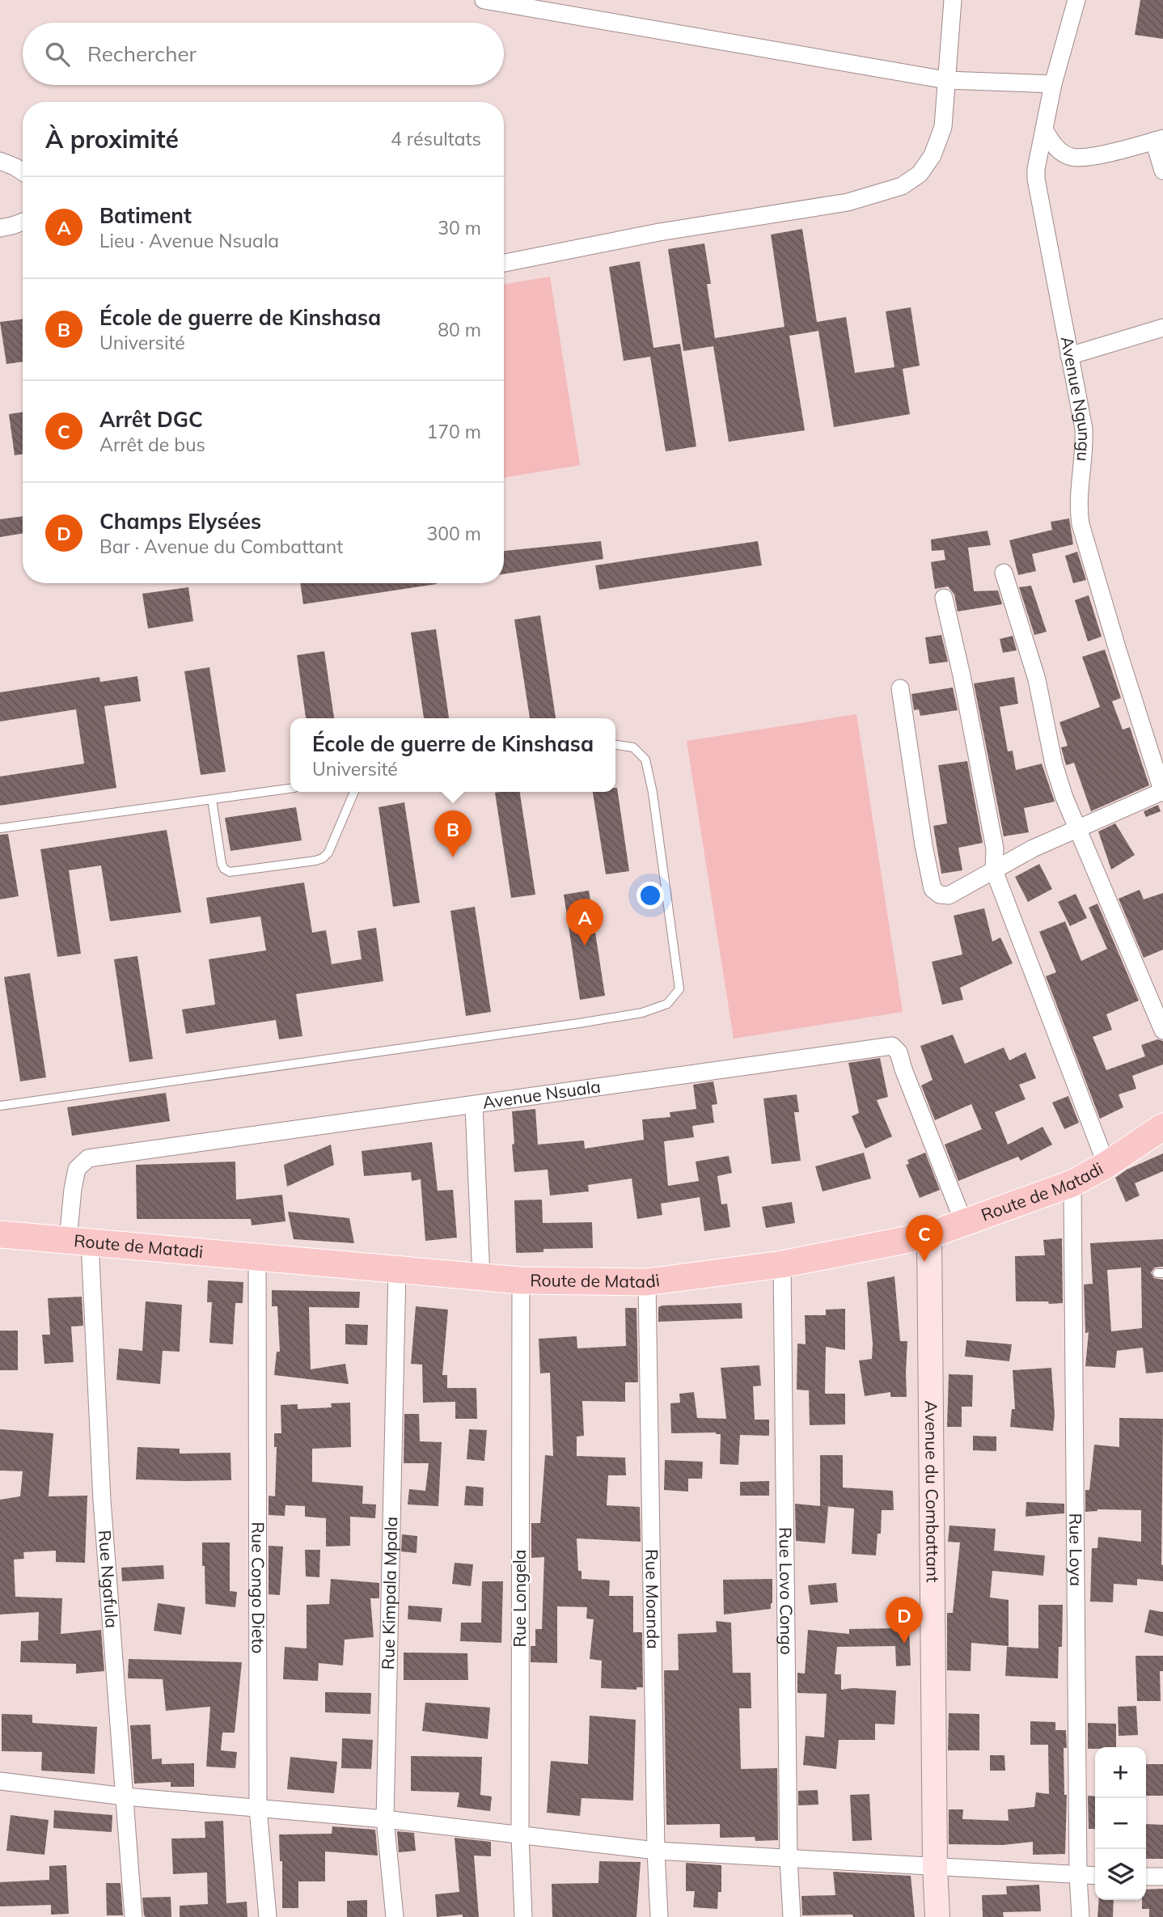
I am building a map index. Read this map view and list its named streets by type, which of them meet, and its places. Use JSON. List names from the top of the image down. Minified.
{"streets":{"main road":["Route de Matadi"],"street":["Avenue Ngungu","Avenue Nsuala","Avenue du Combattant","Rue Loya","Rue Ngafula","Rue Congo Dieto","Rue Lovo Congo","Rue Kimpala Mpala","Rue Longela","Rue Moanda"]},"crossings":[["Avenue Nsuala","Route de Matadi"],["Avenue Nsuala","Rue Ngafula"],["Route de Matadi","Avenue du Combattant"],["Route de Matadi","Rue Loya"],["Route de Matadi","Rue Ngafula"],["Route de Matadi","Rue Congo Dieto"],["Route de Matadi","Rue Lovo Congo"],["Route de Matadi","Rue Kimpala Mpala"],["Route de Matadi","Rue Longela"],["Route de Matadi","Rue Moanda"]],"page":{"search":"Rechercher","heading":["À proximité","4 résultats"],"list":[{"mark":"A","name":"Batiment","note":"Lieu · Avenue Nsuala","value":"30 m"},{"mark":"B","name":"École de guerre de Kinshasa","note":"Université","value":"80 m"},{"mark":"C","name":"Arrêt DGC","note":"Arrêt de bus","value":"170 m"},{"mark":"D","name":"Champs Elysées","note":"Bar · Avenue du Combattant","value":"300 m"}],"popup":["École de guerre de Kinshasa","Université"],"pins":["B","A","C","D"],"map_buttons":["+","−"]}}
